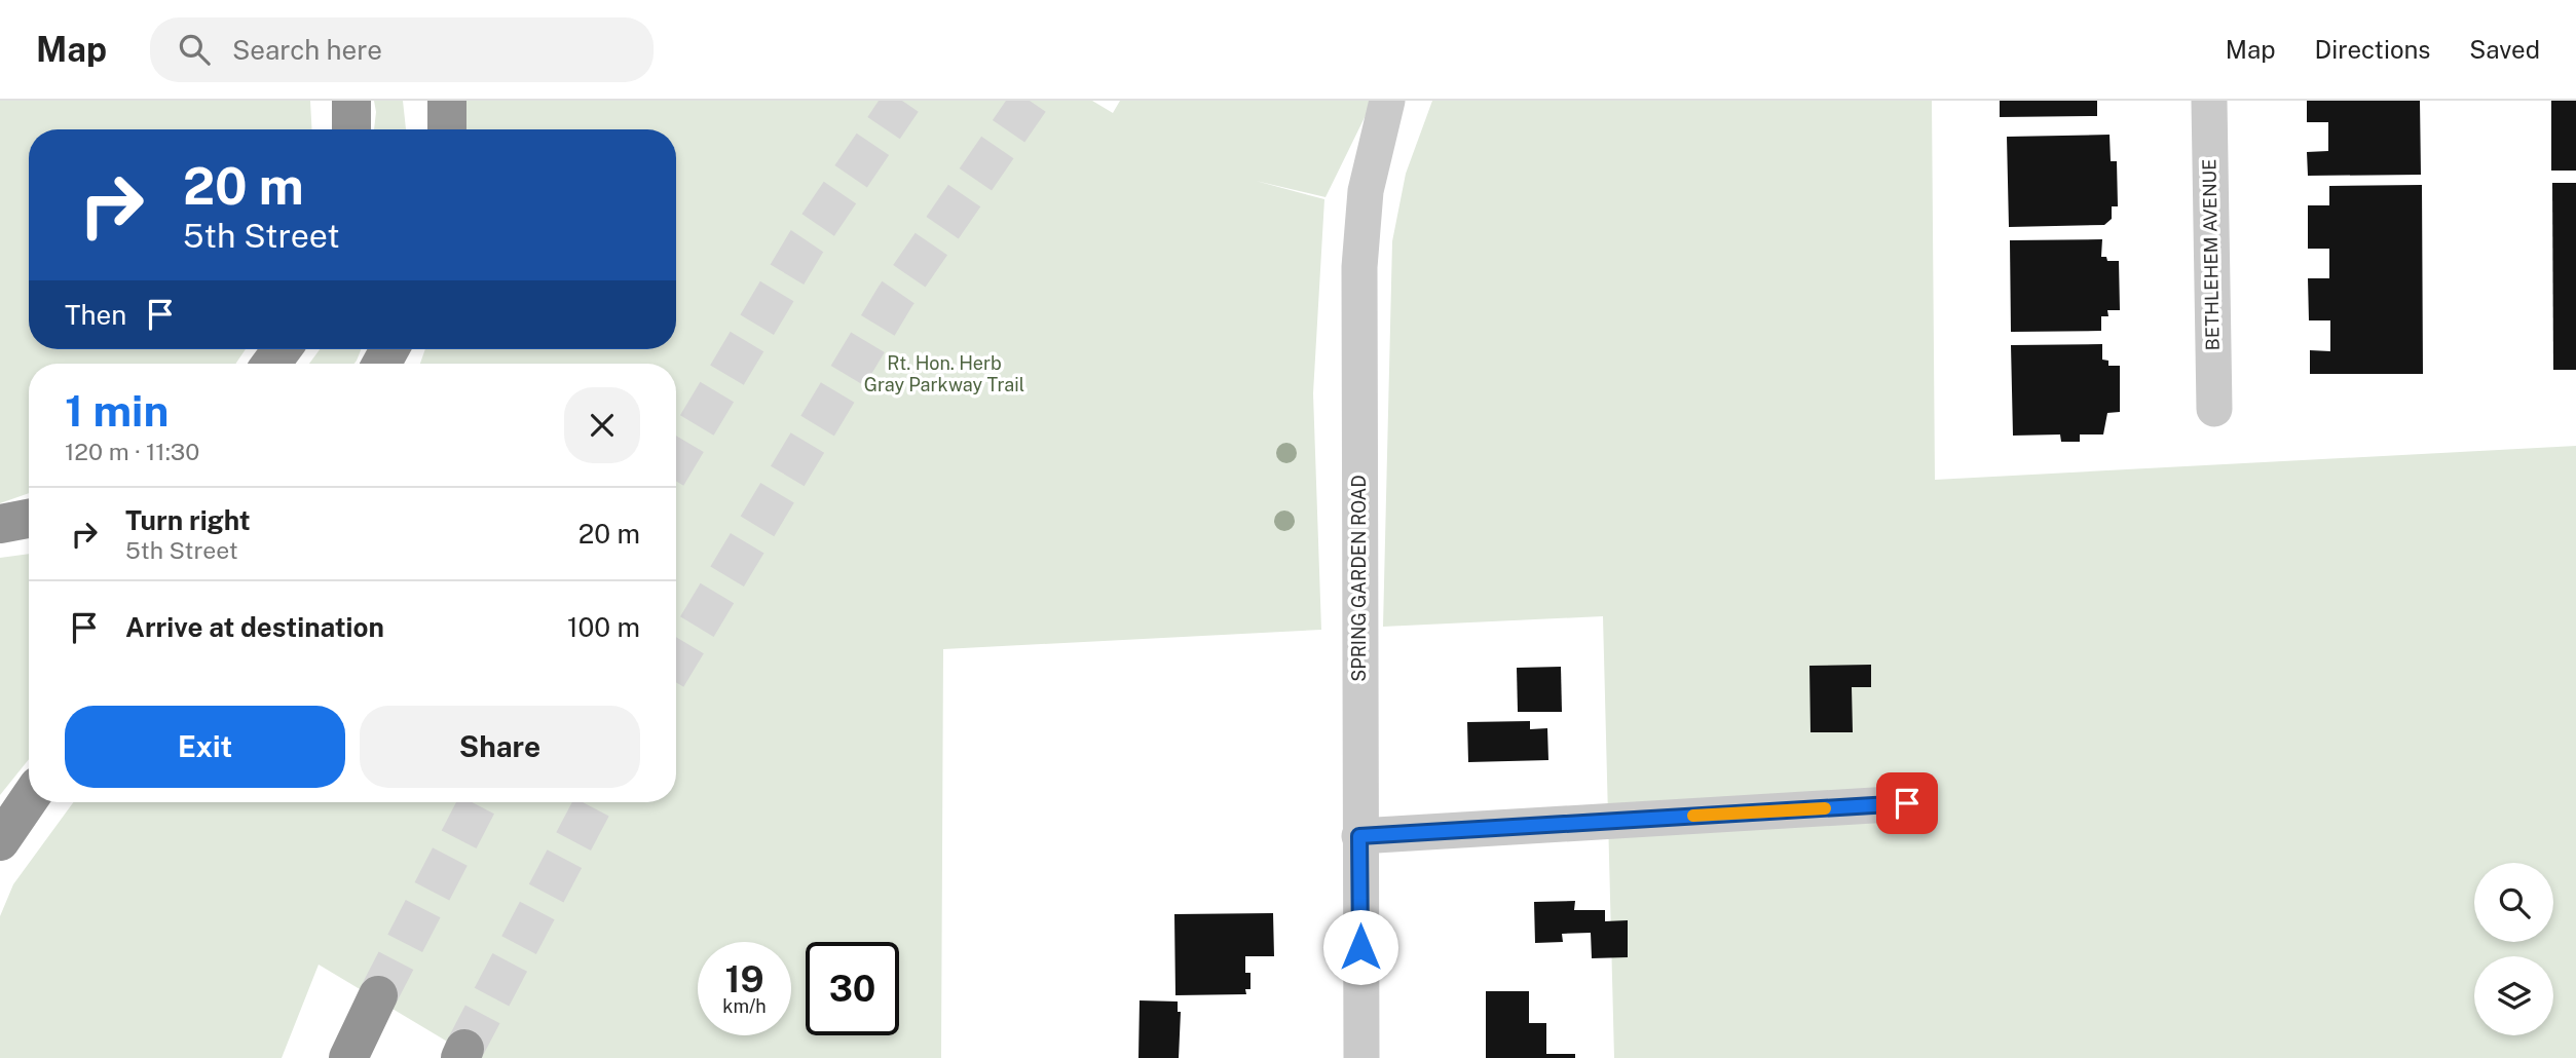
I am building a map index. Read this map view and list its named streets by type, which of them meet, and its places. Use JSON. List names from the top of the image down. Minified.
{"streets":{"street":["BETHLEHEM AVENUE","SPRING GARDEN ROAD"]},"parks":["Rt. Hon. Herb Gray Parkway Trail"],"page":{"header":"Map","search":"Search here","nav":["Map","Directions","Saved"],"turn":["20 m","5th Street"],"then":"Then","heading":["1 min","120 m · 11:30"],"list":[{"name":"Turn right","note":"5th Street","value":"20 m"},{"name":"Arrive at destination","value":"100 m"}],"buttons":["Exit","Share"],"speed":"19 km/h","limit":"30"}}
